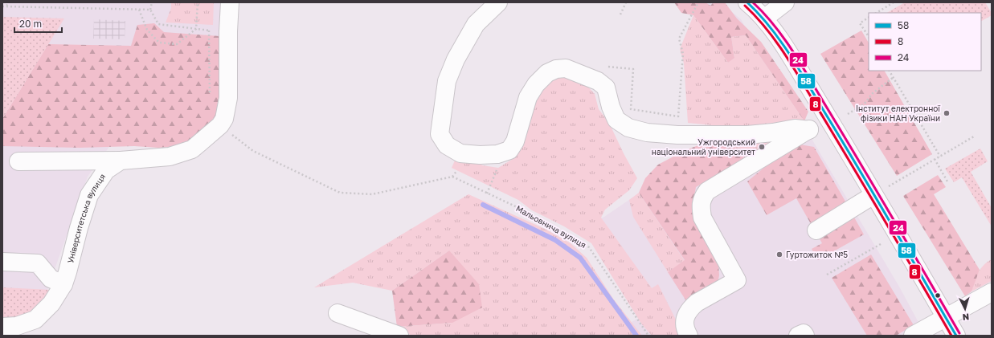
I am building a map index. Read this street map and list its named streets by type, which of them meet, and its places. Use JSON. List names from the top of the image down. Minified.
{"streets":{"street":["Університетська вулиця"],"path":["Мальовнича вулиця"]},"crossings":[["Університетська вулиця","Мальовнича вулиця"]],"places":["Інститут електронної фізики НАН України","Ужгородський національний університет","Гуртожиток №5"],"lines":["transit line 58","transit line 24","transit line 8"],"legend":["58","8","24"],"scale_bar":"20 m","north":"bottom"}
